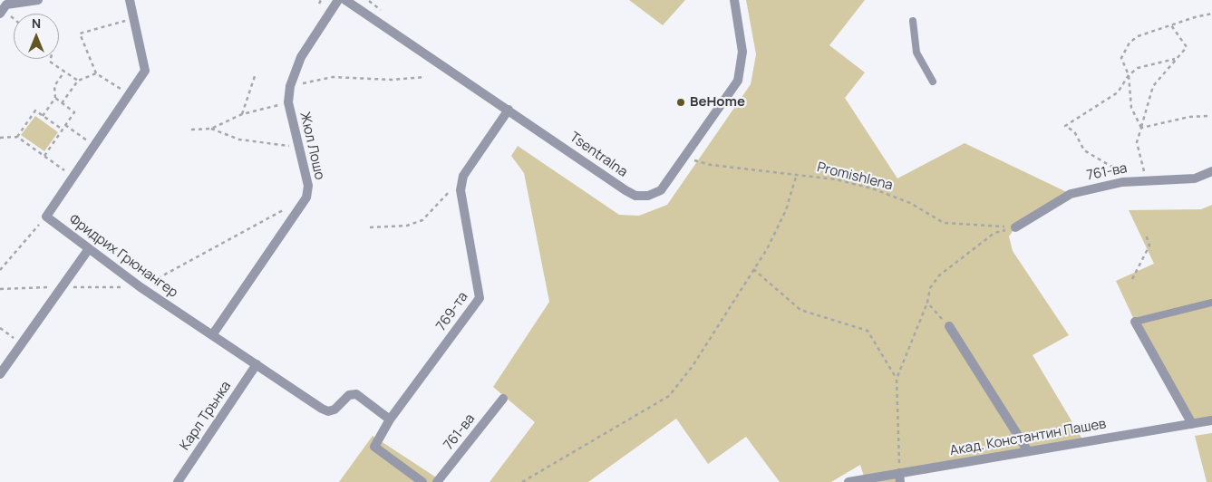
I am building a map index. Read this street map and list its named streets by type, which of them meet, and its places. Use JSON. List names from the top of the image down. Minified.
{"streets":{"street":["Жюл Лошо","Tsentralna","761-ва","Фридрих Грюнангер","769-та","Карл Трънка","Акад. Константин Пашев"],"path":["Promishlena"]},"crossings":[["Жюл Лошо","Фридрих Грюнангер"],["Tsentralna","Promishlena"],["761-ва","Promishlena"],["Фридрих Грюнангер","769-та"],["Фридрих Грюнангер","Карл Трънка"]],"places":["BeHome"],"north":"top"}
